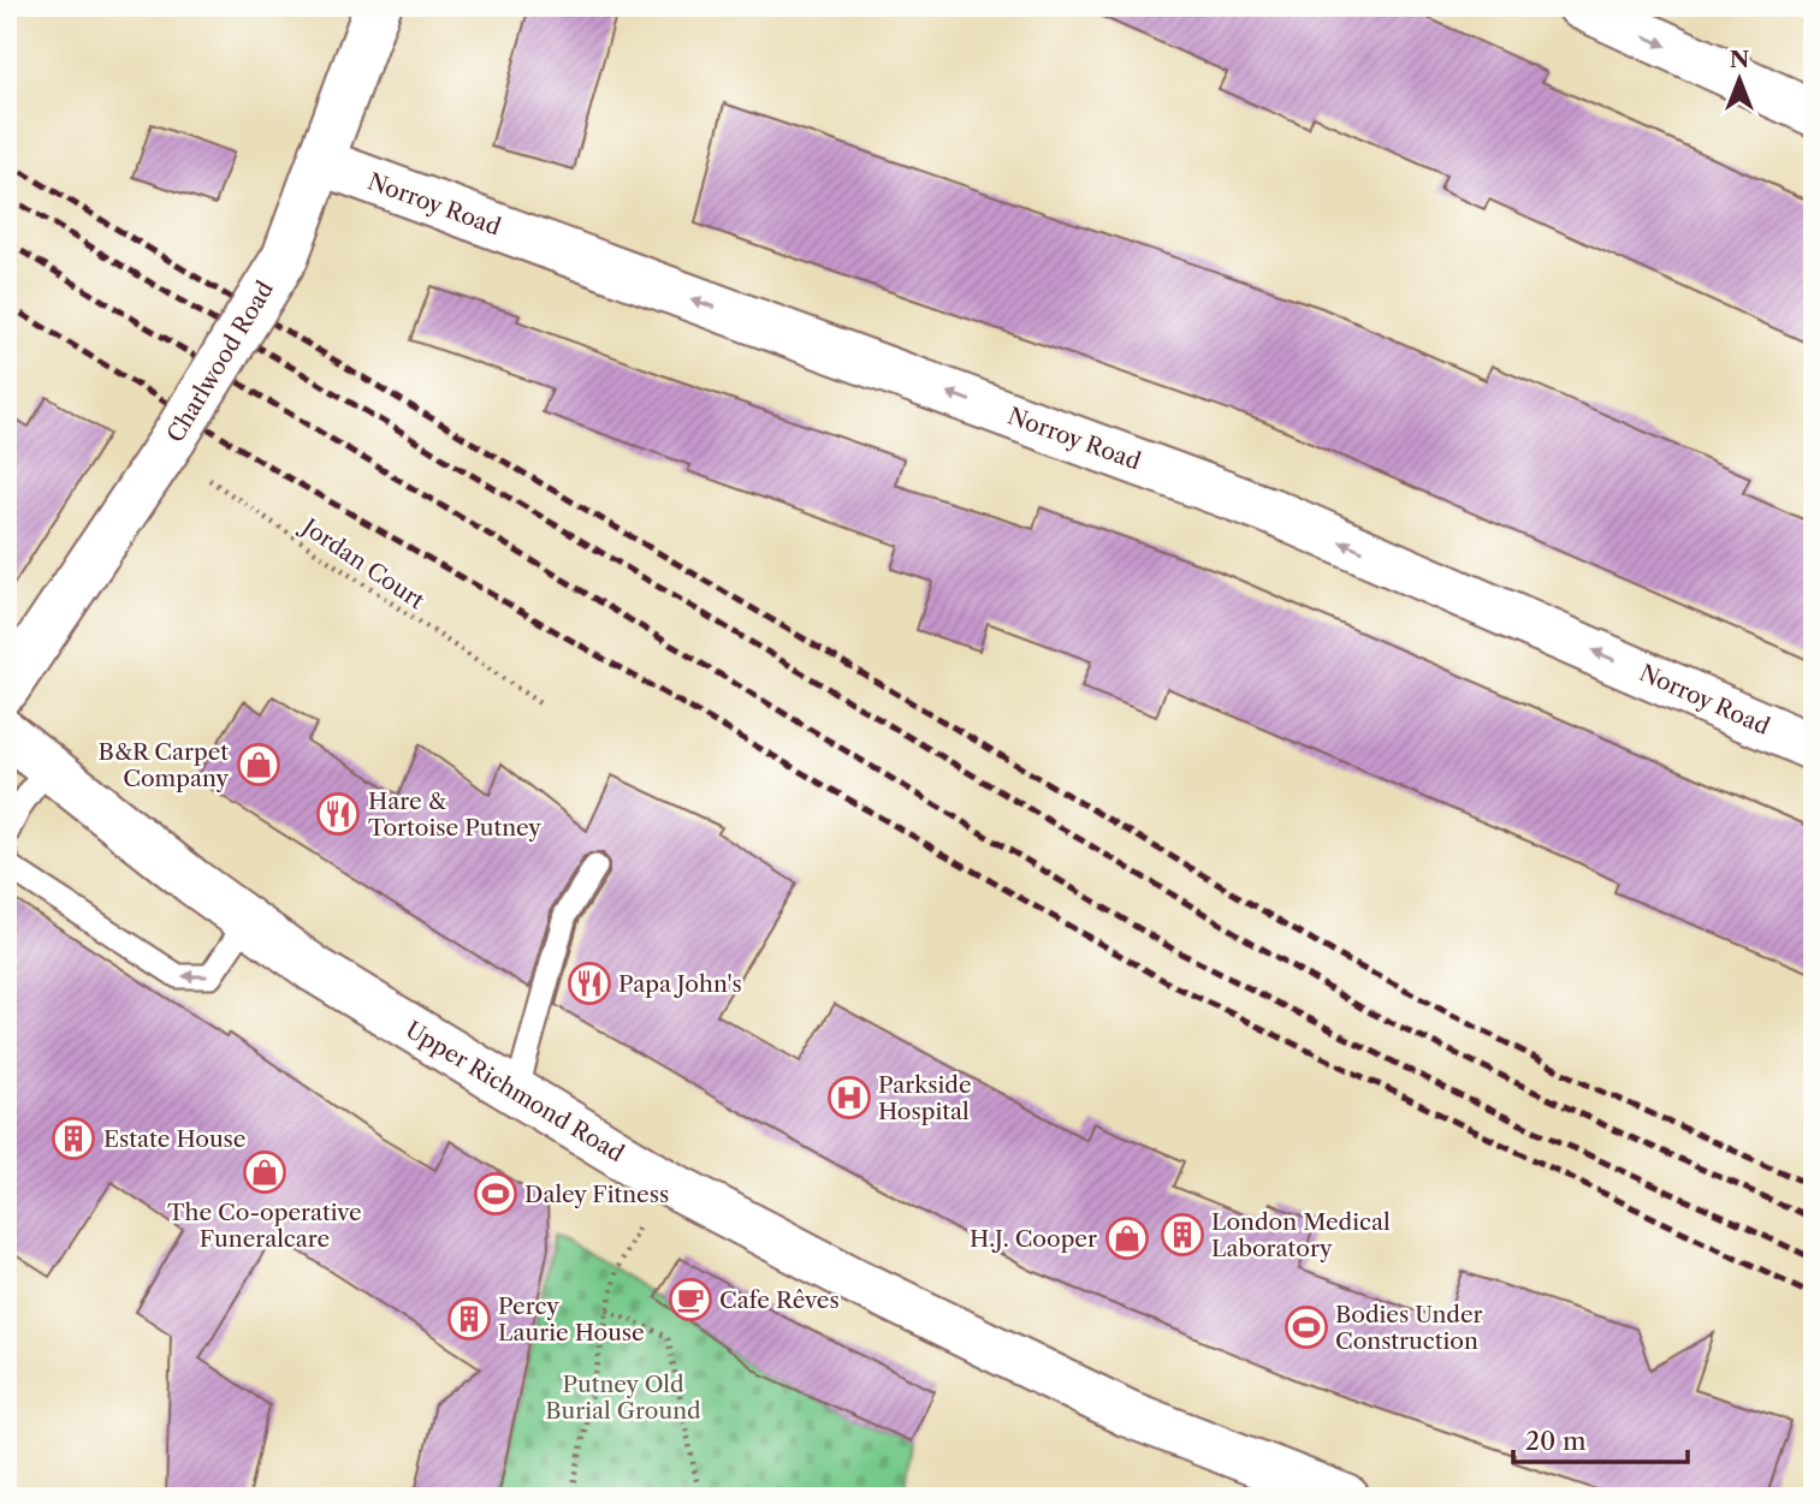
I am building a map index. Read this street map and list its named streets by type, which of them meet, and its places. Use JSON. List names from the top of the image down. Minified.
{"streets":{"main road":["Norroy Road","Charlwood Road","Upper Richmond Road"],"path":["Jordan Court"]},"crossings":[["Norroy Road","Charlwood Road"],["Charlwood Road","Jordan Court"]],"one_way":["Norroy Road"],"parks":["Putney Old Burial Ground"],"places":{"shop":["B&R Carpet Company","The Co-operative Funeralcare","H.J. Cooper"],"restaurant":["Hare & Tortoise Putney","Papa John's"],"hospital":["Parkside Hospital"],"building":["Estate House","London Medical Laboratory","Percy Laurie House"],"sports":["Daley Fitness","Bodies Under Construction"],"cafe":["Cafe Rêves"]},"scale_bar":"20 m","north":"top"}
